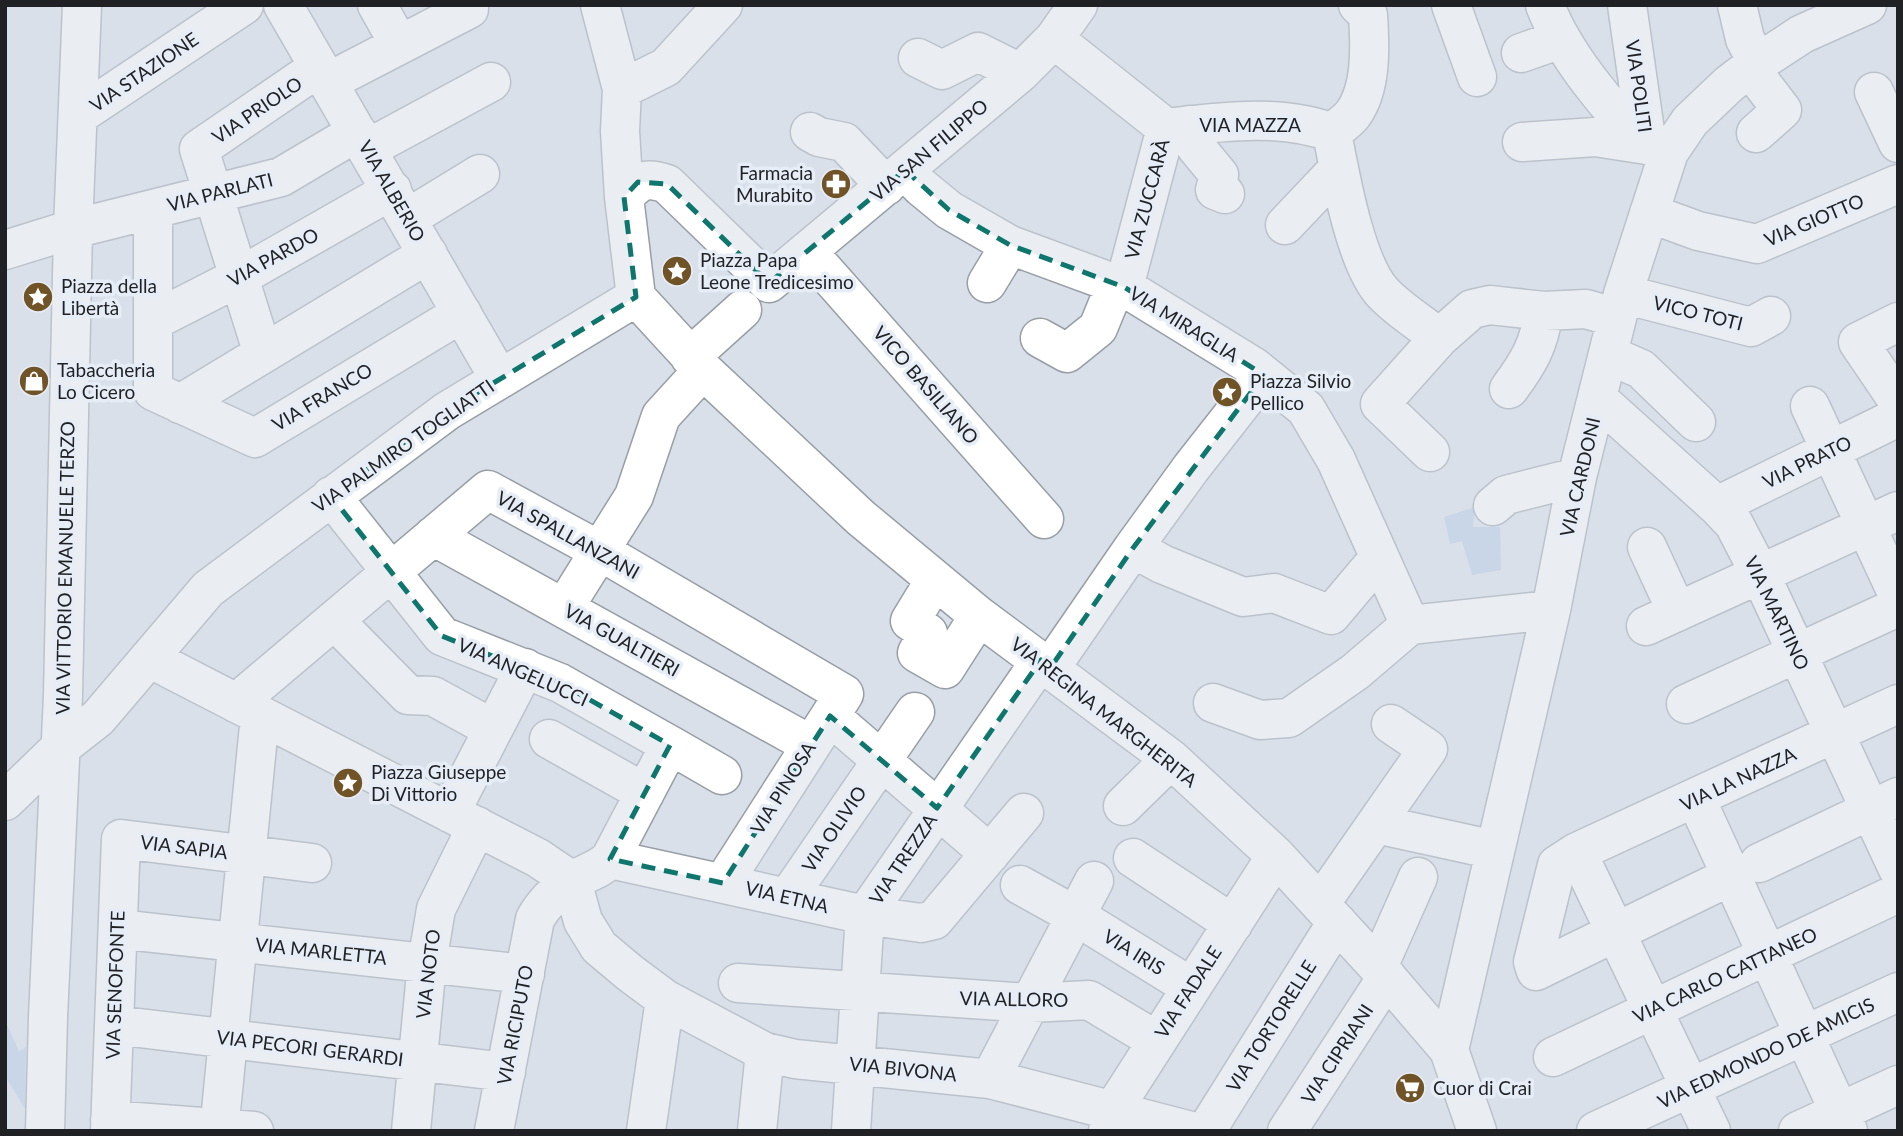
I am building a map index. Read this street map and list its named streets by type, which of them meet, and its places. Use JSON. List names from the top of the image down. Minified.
{"streets":{"street":["VIA STAZIONE","VIA POLITI","VIA PRIOLO","VIA MAZZA","VIA SAN FILIPPO","VIA ALBERIO","VIA PARLATI","VIA ZUCCARÀ","VIA GIOTTO","VIA PARDO","VICO TOTI","VIA MIRAGLIA","VICO BASILIANO","VIA FRANCO","VIA PALMIRO TOGLIATTI","VIA PRATO","VIA CARDONI","VIA SPALLANZANI","VIA VITTORIO EMANUELE TERZO","VIA MARTINO","VIA GUALTIERI","VIA ANGELUCCI","VIA REGINA MARGHERITA","VIA LA NAZZA","VIA PINOSA","VIA OLIVIO","VIA SAPIA","VIA TREZZA","VIA ETNA","VIA MARLETTA","VIA IRIS","VIA NOTO","VIA CARLO CATTANEO","VIA SENOFONTE","VIA FADALE","VIA ALLORO","VIA RICIPUTO","VIA TORTORELLE","VIA PECORI GERARDI","VIA EDMONDO DE AMICIS","VIA CIPRIANI","VIA BIVONA"]},"crossings":[["VIA STAZIONE","VIA VITTORIO EMANUELE TERZO"],["VIA POLITI","VIA CARDONI"],["VIA PRIOLO","VIA ALBERIO"],["VIA PRIOLO","VIA PARLATI"],["VIA MAZZA","VIA ZUCCARÀ"],["VIA SAN FILIPPO","VIA ZUCCARÀ"],["VIA SAN FILIPPO","VIA MIRAGLIA"],["VIA SAN FILIPPO","VICO BASILIANO"],["VIA ALBERIO","VIA PARLATI"],["VIA ALBERIO","VIA PARDO"],["VIA ALBERIO","VIA FRANCO"],["VIA ALBERIO","VIA PALMIRO TOGLIATTI"],["VIA PARLATI","VIA FRANCO"],["VIA PARLATI","VIA VITTORIO EMANUELE TERZO"],["VIA ZUCCARÀ","VIA MIRAGLIA"],["VIA GIOTTO","VIA CARDONI"],["VIA PARDO","VIA FRANCO"],["VICO TOTI","VIA CARDONI"],["VIA MIRAGLIA","VIA TREZZA"],["VIA PALMIRO TOGLIATTI","VIA VITTORIO EMANUELE TERZO"],["VIA PALMIRO TOGLIATTI","VIA ANGELUCCI"],["VIA PALMIRO TOGLIATTI","VIA REGINA MARGHERITA"],["VIA PRATO","VIA MARTINO"],["VIA CARDONI","VIA MARTINO"],["VIA CARDONI","VIA REGINA MARGHERITA"],["VIA SPALLANZANI","VIA GUALTIERI"],["VIA SPALLANZANI","VIA ANGELUCCI"],["VIA SPALLANZANI","VIA PINOSA"],["VIA MARTINO","VIA LA NAZZA"],["VIA GUALTIERI","VIA PINOSA"],["VIA ANGELUCCI","VIA NOTO"],["VIA REGINA MARGHERITA","VIA TREZZA"],["VIA REGINA MARGHERITA","VIA FADALE"],["VIA REGINA MARGHERITA","VIA TORTORELLE"],["VIA REGINA MARGHERITA","VIA CIPRIANI"],["VIA PINOSA","VIA ETNA"],["VIA OLIVIO","VIA ETNA"],["VIA SAPIA","VIA SENOFONTE"],["VIA TREZZA","VIA ETNA"],["VIA TREZZA","VIA ALLORO"],["VIA TREZZA","VIA BIVONA"],["VIA MARLETTA","VIA NOTO"],["VIA MARLETTA","VIA SENOFONTE"],["VIA MARLETTA","VIA RICIPUTO"],["VIA IRIS","VIA FADALE"],["VIA NOTO","VIA PECORI GERARDI"],["VIA SENOFONTE","VIA PECORI GERARDI"],["VIA FADALE","VIA ALLORO"],["VIA FADALE","VIA BIVONA"],["VIA RICIPUTO","VIA PECORI GERARDI"],["VIA RICIPUTO","VIA BIVONA"]],"places":{"pharmacy":["Farmacia Murabito"],"place":["Piazza Papa Leone Tredicesimo","Piazza della Libertà","Piazza Silvio Pellico","Piazza Giuseppe Di Vittorio"],"shop":["Tabaccheria Lo Cicero"],"supermarket":["Cuor di Crai"]}}
